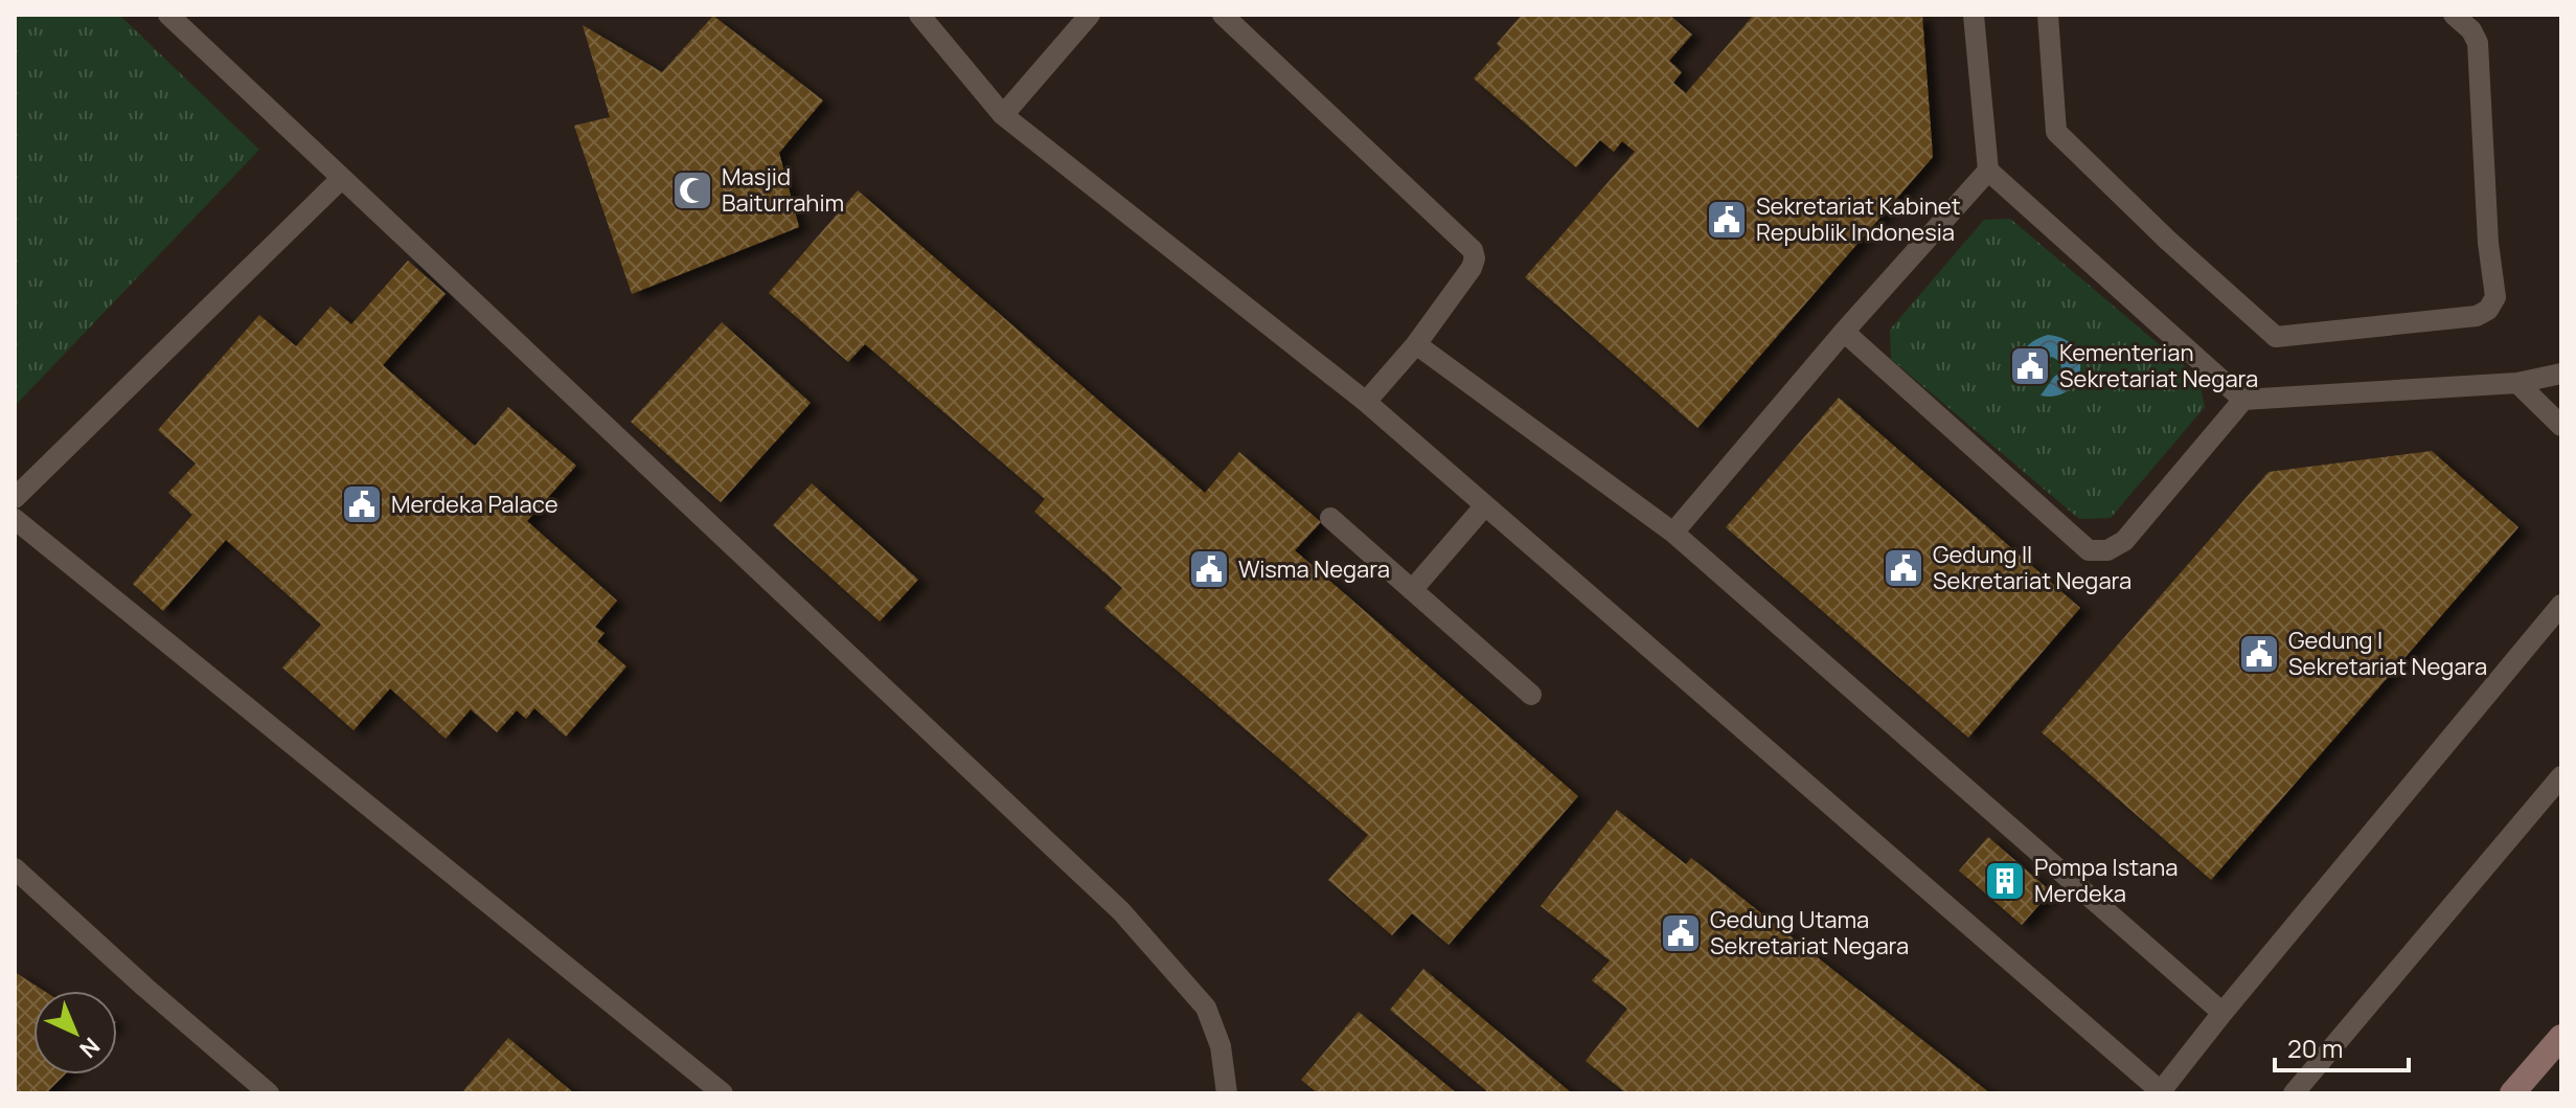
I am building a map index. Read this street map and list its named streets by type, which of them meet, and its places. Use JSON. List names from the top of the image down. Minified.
{"places":{"mosque":["Masjid Baiturrahim"],"public building":["Sekretariat Kabinet Republik Indonesia","Kementerian Sekretariat Negara","Merdeka Palace","Gedung II Sekretariat Negara","Wisma Negara","Gedung I Sekretariat Negara","Gedung Utama Sekretariat Negara"],"building":["Pompa Istana Merdeka"]},"scale_bar":"20 m","north":"bottom right"}
